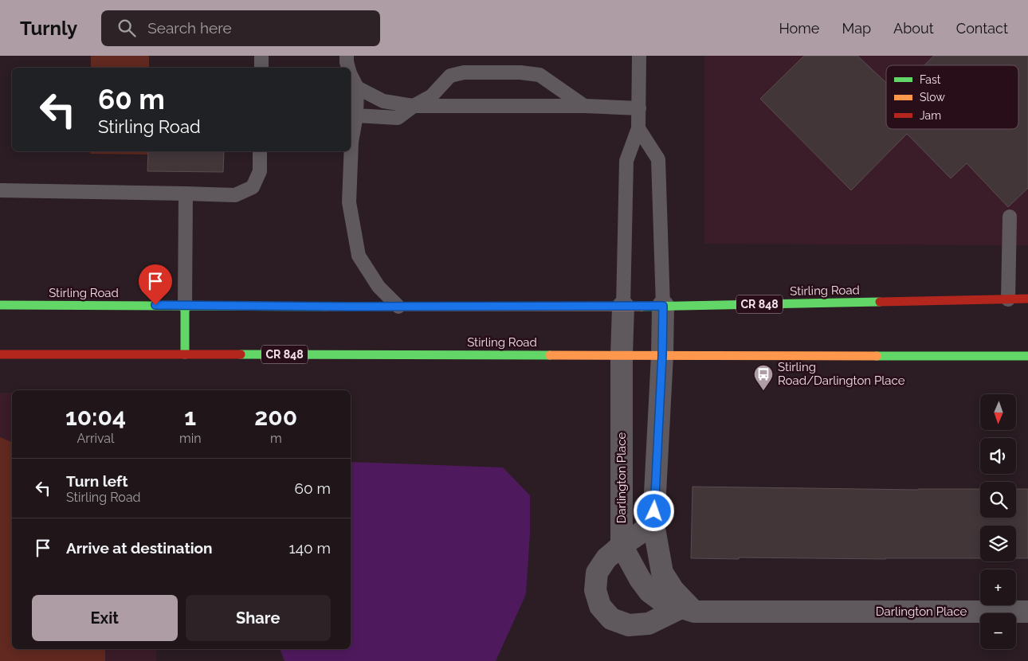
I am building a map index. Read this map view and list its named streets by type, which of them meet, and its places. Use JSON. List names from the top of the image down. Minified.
{"streets":{"main road":["Stirling Road","CR 848"],"street":["Darlington Place"]},"crossings":[["Stirling Road","Darlington Place"]],"places":{"bus stop":["Stirling Road/Darlington Place"]},"legend":["Fast","Slow","Jam"],"north":"bottom","page":{"header":"Turnly","search":"Search here","nav":["Home","Map","About","Contact"],"turn":["60 m","Stirling Road"],"eta":["10:04","Arrival","1","min","200","m"],"map_buttons":["+","−"],"list":[{"name":"Turn left","note":"Stirling Road","value":"60 m"},{"name":"Arrive at destination","value":"140 m"}],"buttons":["Exit","Share"]}}
